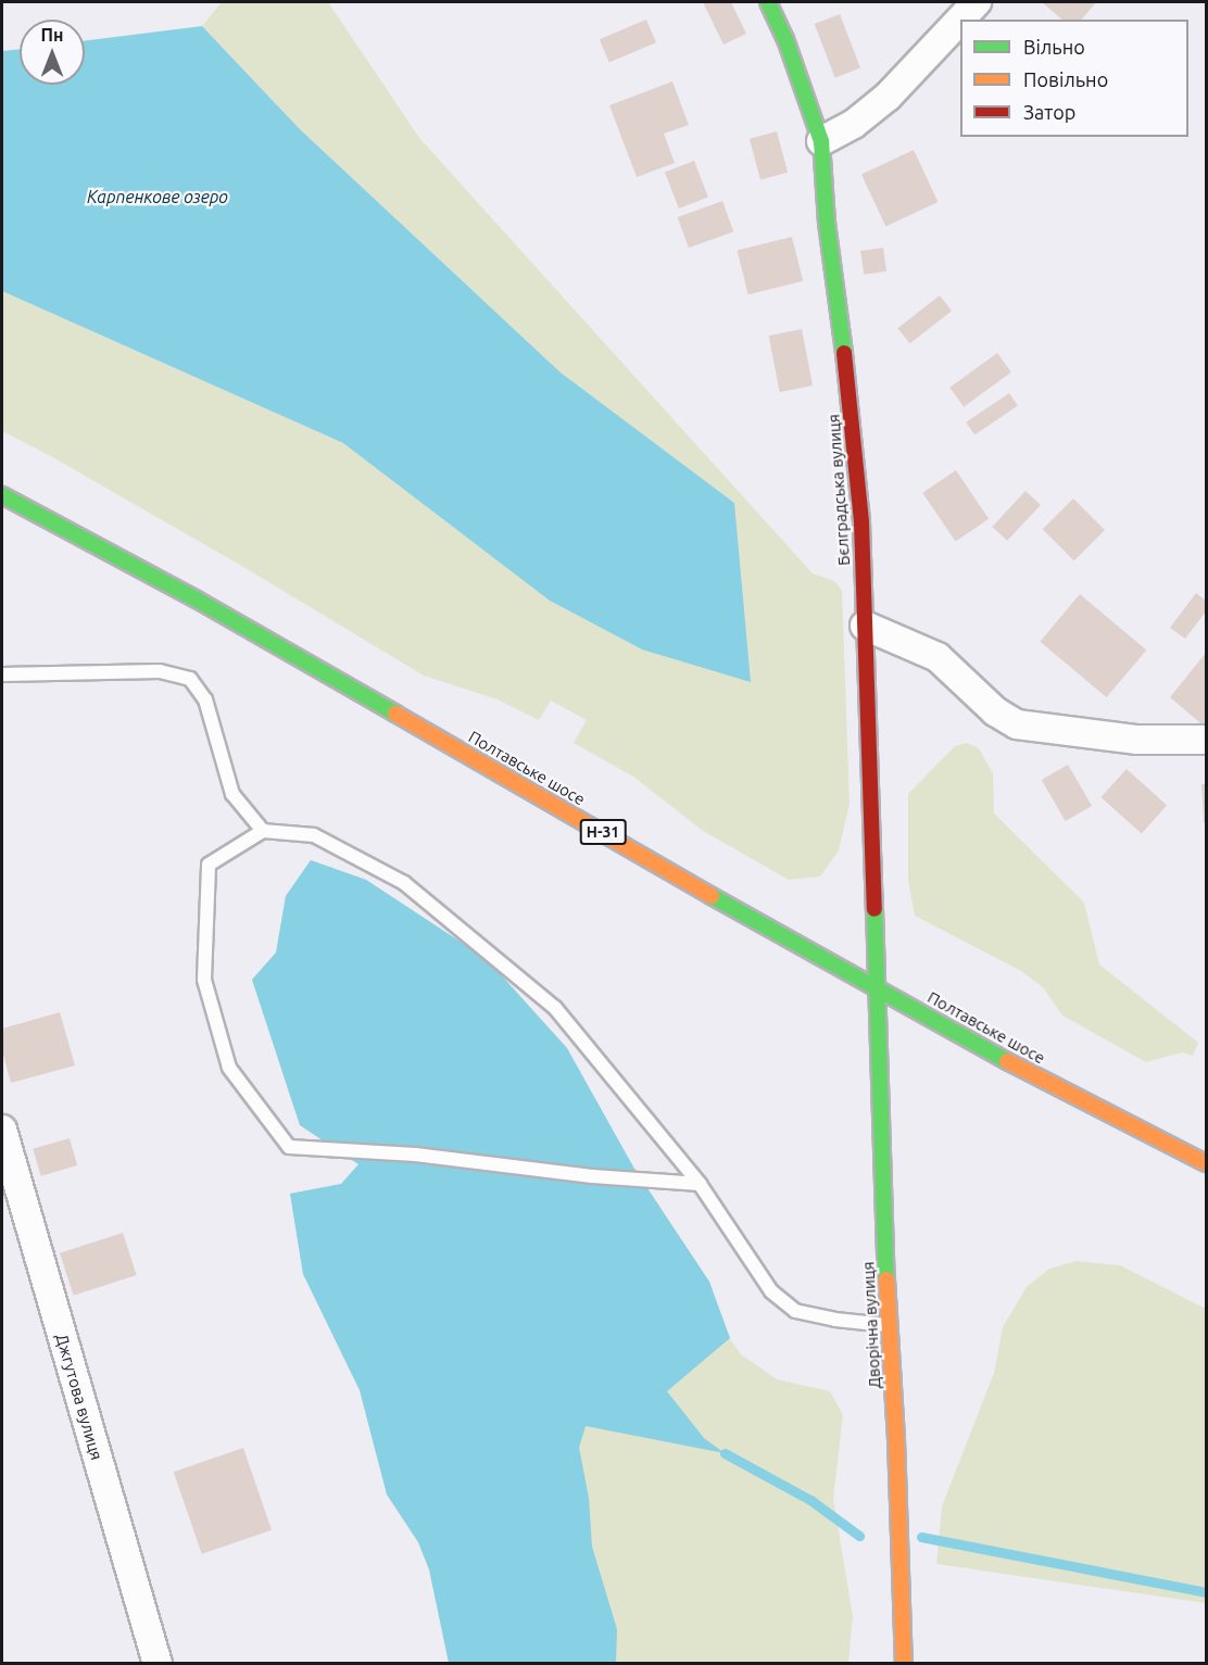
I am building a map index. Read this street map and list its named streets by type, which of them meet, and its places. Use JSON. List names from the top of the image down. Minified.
{"streets":{"street":["Бєлградська вулиця","Полтавське шосе","Н-31","Дворічна вулиця","Джгутова вулиця"]},"crossings":[["Бєлградська вулиця","Полтавське шосе"],["Бєлградська вулиця","Дворічна вулиця"],["Полтавське шосе","Дворічна вулиця"]],"water":["Карпенкове озеро"],"legend":["Вільно","Повільно","Затор"],"north":"top"}
